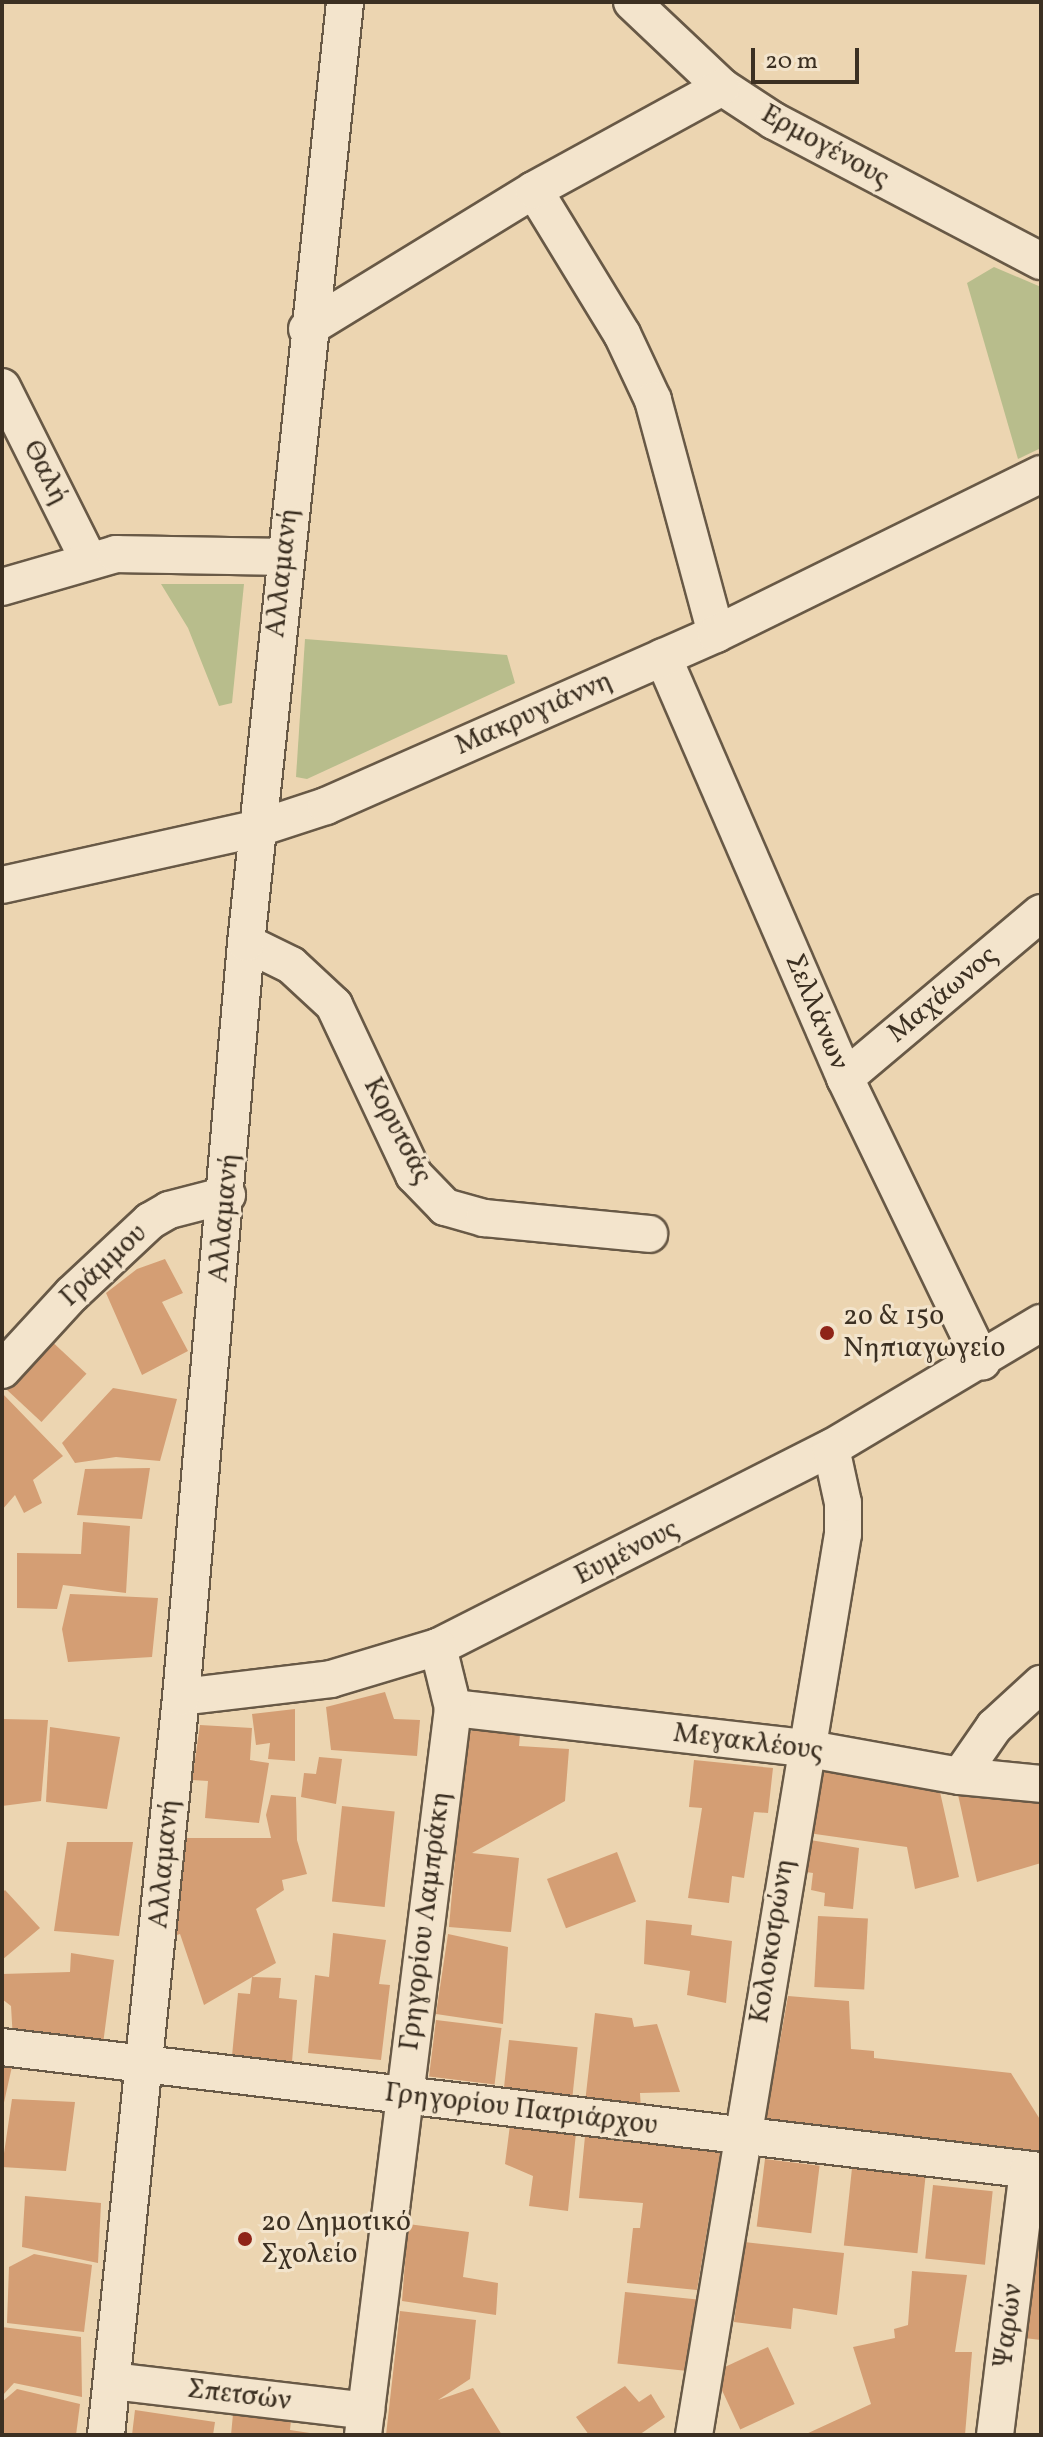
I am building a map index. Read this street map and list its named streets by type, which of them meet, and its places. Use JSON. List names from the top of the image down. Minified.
{"streets":{"street":["Ερμογένους","Θαλή","Αλλαμανή","Μακρυγιάννη","Μαχάωνος","Σελλάνων","Κορυτσάς","Γράμμου","Ευμένους","Μεγακλέους","Γρηγορίου Λαμπράκη","Κολοκοτρώνη","Γρηγορίου Πατριάρχου","Ψαρών","Σπετσών"]},"crossings":[["Αλλαμανή","Μακρυγιάννη"],["Αλλαμανή","Κορυτσάς"],["Αλλαμανή","Γράμμου"],["Αλλαμανή","Ευμένους"],["Αλλαμανή","Γρηγορίου Πατριάρχου"],["Αλλαμανή","Σπετσών"],["Μακρυγιάννη","Σελλάνων"],["Μαχάωνος","Σελλάνων"],["Σελλάνων","Ευμένους"],["Ευμένους","Γρηγορίου Λαμπράκη"],["Ευμένους","Κολοκοτρώνη"],["Μεγακλέους","Γρηγορίου Λαμπράκη"],["Μεγακλέους","Κολοκοτρώνη"],["Γρηγορίου Λαμπράκη","Γρηγορίου Πατριάρχου"],["Γρηγορίου Λαμπράκη","Σπετσών"],["Κολοκοτρώνη","Γρηγορίου Πατριάρχου"],["Γρηγορίου Πατριάρχου","Ψαρών"]],"places":["2ο & 15ο Νηπιαγωγείο","2ο Δημοτικό Σχολείο"],"scale_bar":"20 m"}
